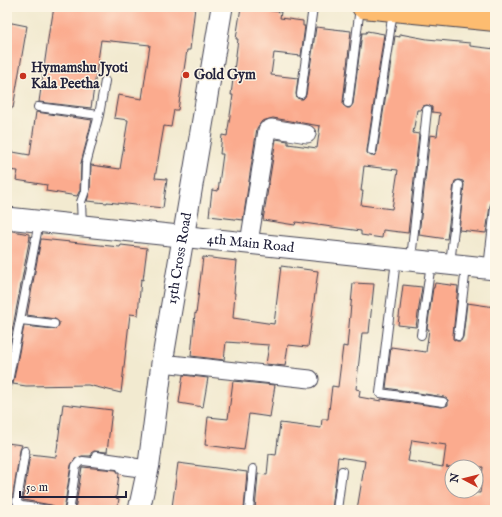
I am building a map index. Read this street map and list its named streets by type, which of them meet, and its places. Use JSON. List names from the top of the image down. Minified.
{"streets":{"street":["4th Main Road","15th Cross Road"]},"crossings":[["4th Main Road","15th Cross Road"]],"places":["Gold Gym","Hymamshu Jyoti Kala Peetha"],"scale_bar":"50 m","north":"left"}
